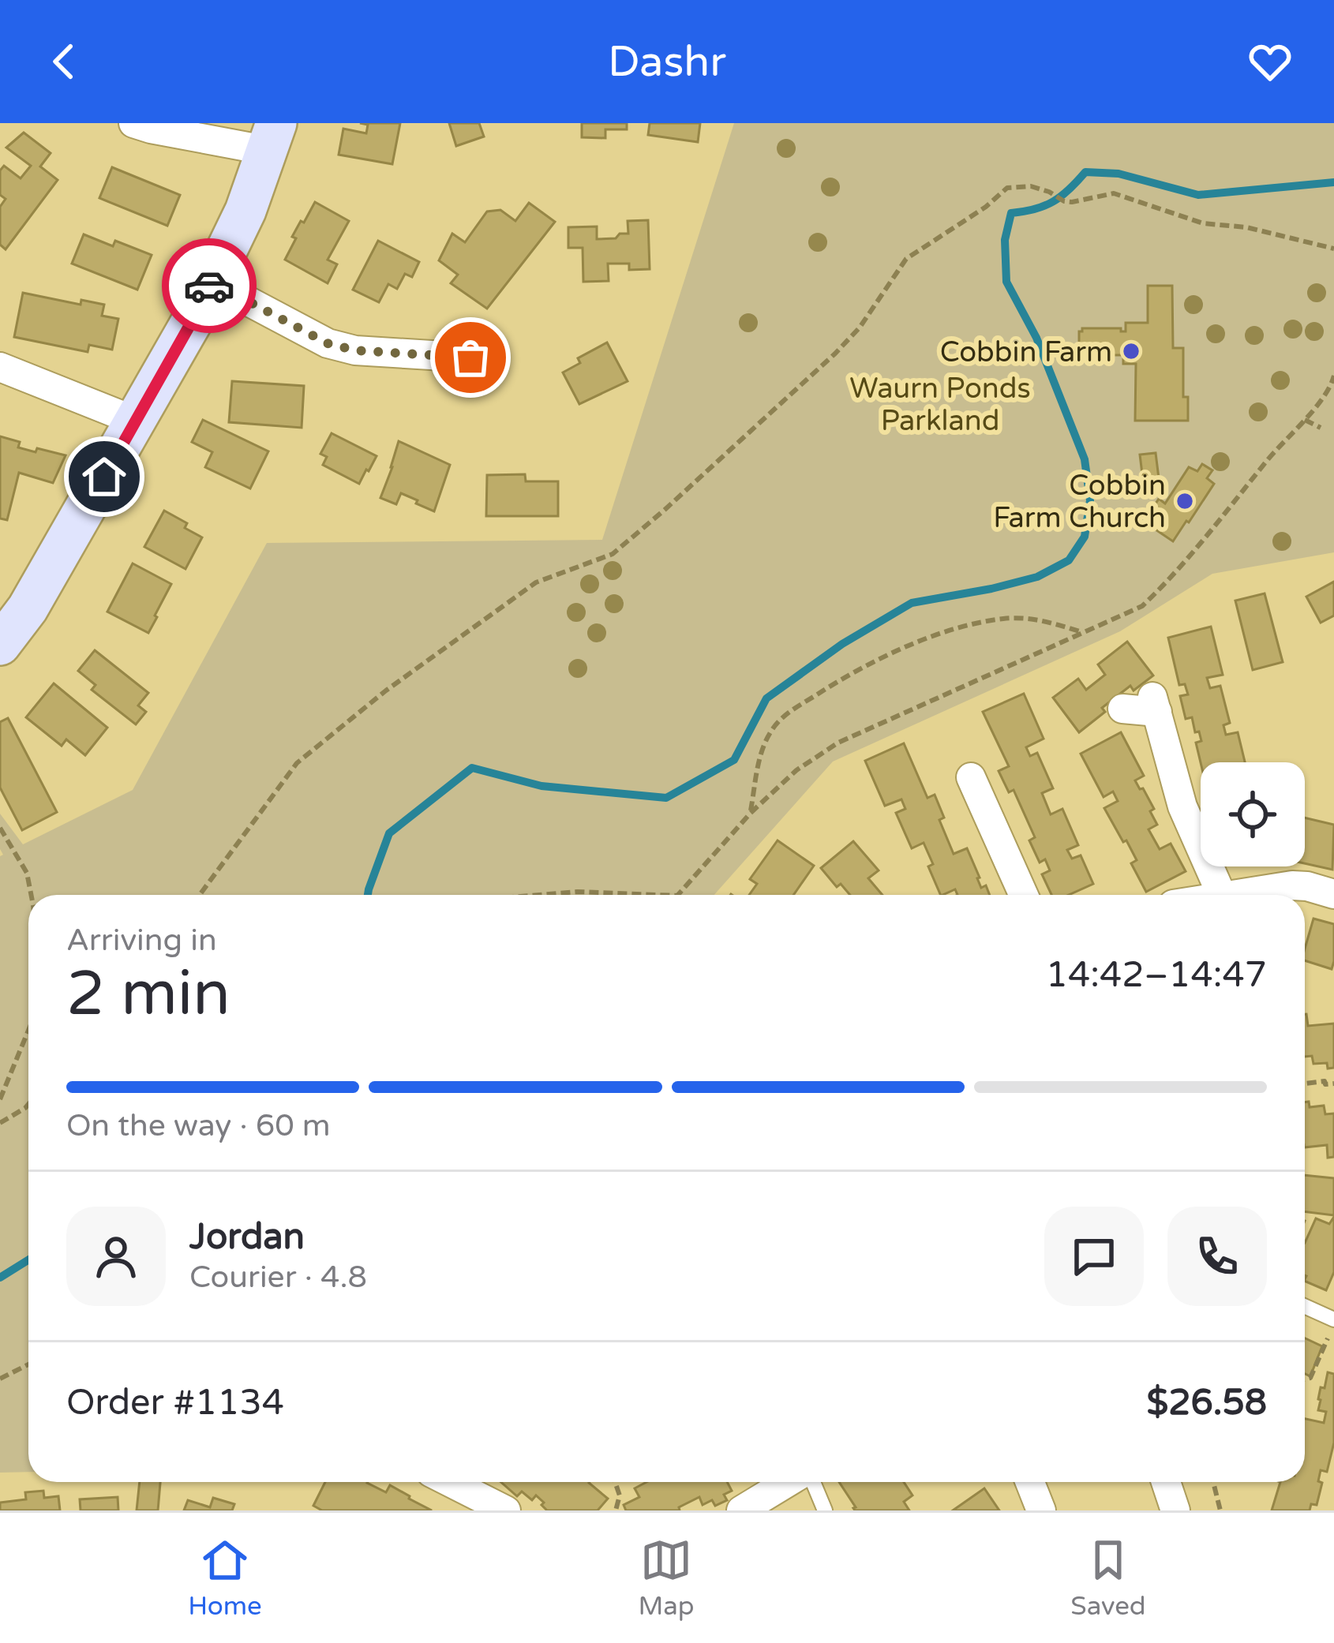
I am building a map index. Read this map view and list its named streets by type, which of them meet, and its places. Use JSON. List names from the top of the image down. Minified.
{"parks":["Waurn Ponds Parkland"],"places":["Cobbin Farm","Cobbin Farm Church"],"page":{"header":"Dashr","heading":["2 min","Arriving in","14:42–14:47"],"panel":["Jordan","Courier · 4.8","Order #1134","$26.58"],"bar":"On the way · 60 m","tabs":["Home","Map","Saved"]}}
